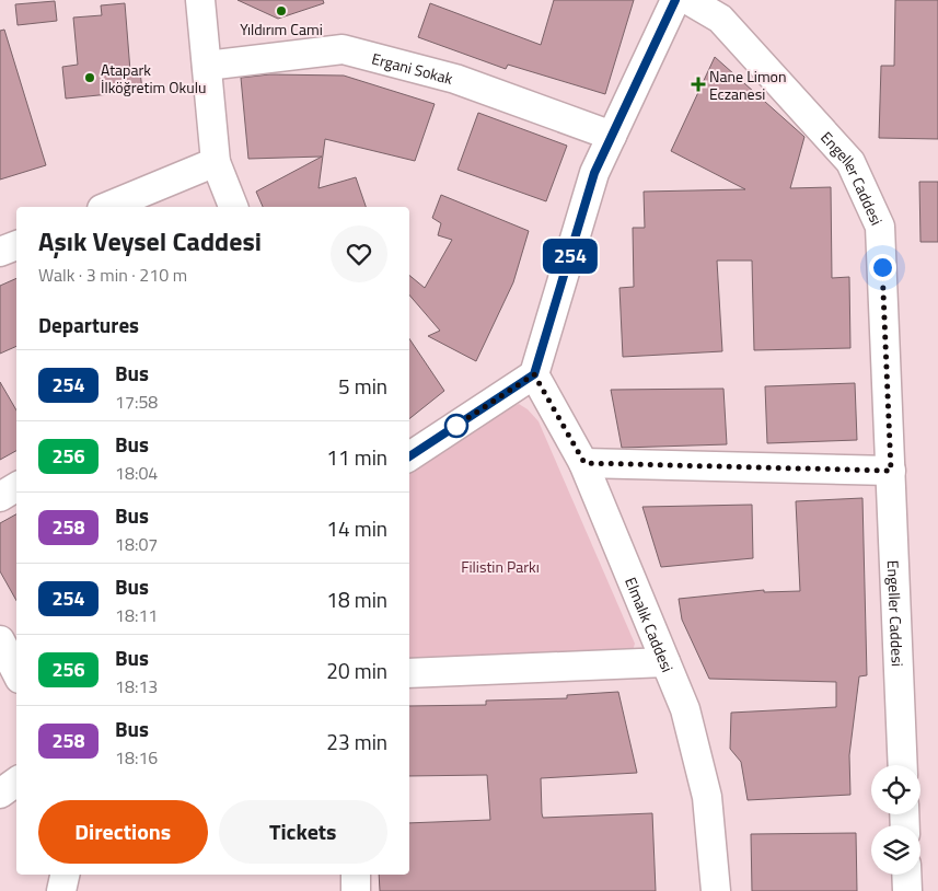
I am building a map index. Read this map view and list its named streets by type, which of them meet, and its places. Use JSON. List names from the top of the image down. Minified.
{"streets":{"street":["Ergani Sokak","Engeller Caddesi","Elmalık Caddesi"]},"parks":["Filistin Parkı"],"places":{"other":["Yıldırım Cami","Atapark İlköğretim Okulu"],"health":["Nane Limon Eczanesi"]},"lines":["bus line 254"],"page":{"on_map":"254","heading":[["Aşık Veysel Caddesi","Walk · 3 min · 210 m"],"Departures"],"list":[{"mark":"254","name":"Bus","note":"17:58","value":"5 min"},{"mark":"256","name":"Bus","note":"18:04","value":"11 min"},{"mark":"258","name":"Bus","note":"18:07","value":"14 min"},{"mark":"254","name":"Bus","note":"18:11","value":"18 min"},{"mark":"256","name":"Bus","note":"18:13","value":"20 min"},{"mark":"258","name":"Bus","note":"18:16","value":"23 min"}],"buttons":["Directions","Tickets"]}}
